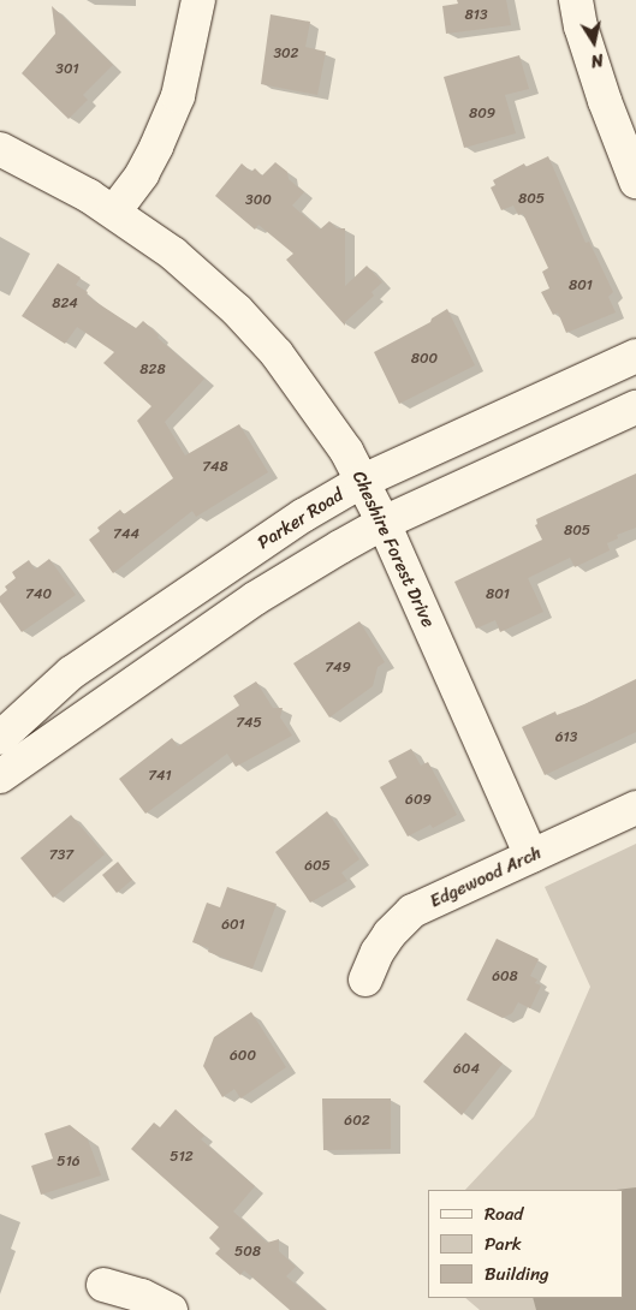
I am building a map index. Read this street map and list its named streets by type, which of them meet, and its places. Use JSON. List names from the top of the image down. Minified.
{"streets":{"street":["Parker Road","Cheshire Forest Drive","Edgewood Arch"]},"crossings":[["Parker Road","Cheshire Forest Drive"],["Cheshire Forest Drive","Edgewood Arch"]],"house_numbers":["813","302","301","809","805","300","801","824","800","828","748","805","744","740","801","749","745","613","741","609","737","605","601","608","600","604","602","512","516","508"],"legend":["Road","Park","Building"],"north":"bottom"}
